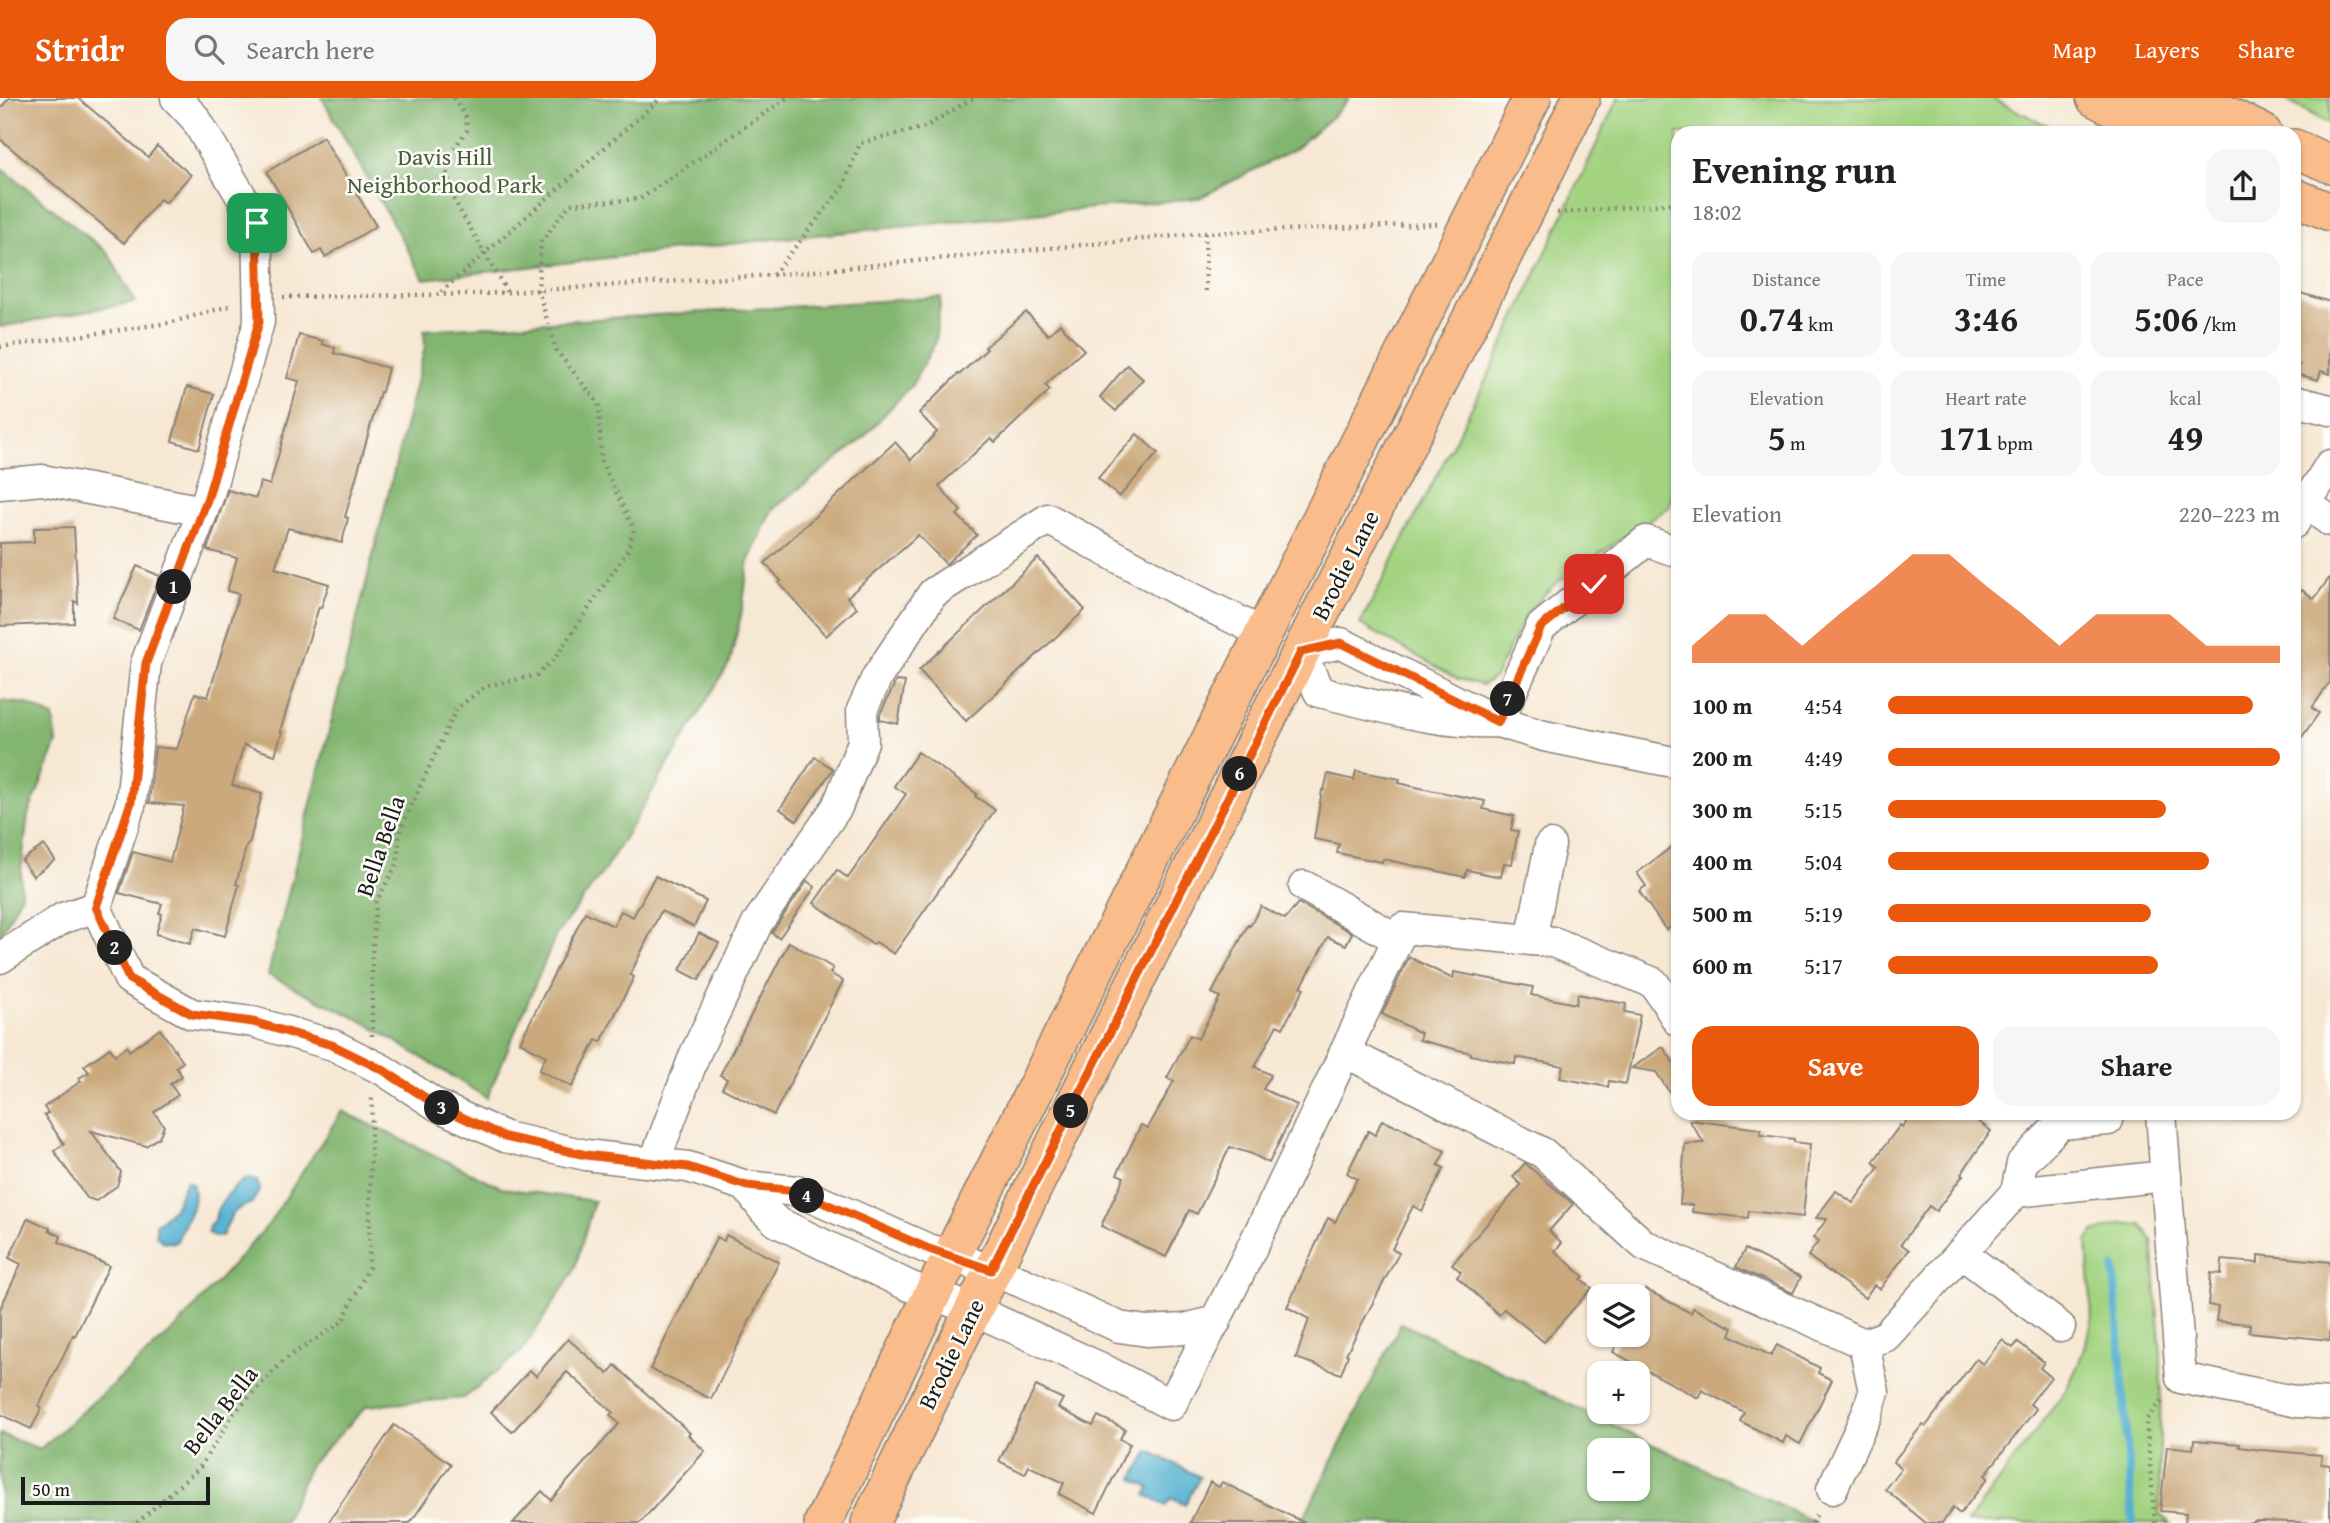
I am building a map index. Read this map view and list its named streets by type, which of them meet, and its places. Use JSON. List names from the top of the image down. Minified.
{"streets":{"main road":["Brodie Lane"],"path":["Bella Bella"]},"parks":["Davis Hill Neighborhood Park"],"scale_bar":"50 m","page":{"header":"Stridr","search":"Search here","nav":["Map","Layers","Share"],"heading":["Evening run","18:02"],"stats":[["Distance","0.74 km"],["Time","3:46"],["Pace","5:06 /km"],["Elevation","5 m"],["Heart rate","171 bpm"],["kcal","49"]],"chart":["Elevation","220–223 m"],"pins":["1","7","6","2","3","5","4"],"list":[{"name":"100 m","note":"4:54"},{"name":"200 m","note":"4:49"},{"name":"300 m","note":"5:15"},{"name":"400 m","note":"5:04"},{"name":"500 m","note":"5:19"},{"name":"600 m","note":"5:17"}],"buttons":["Save","Share"],"map_buttons":["+","−"],"scale":"50 m"}}
